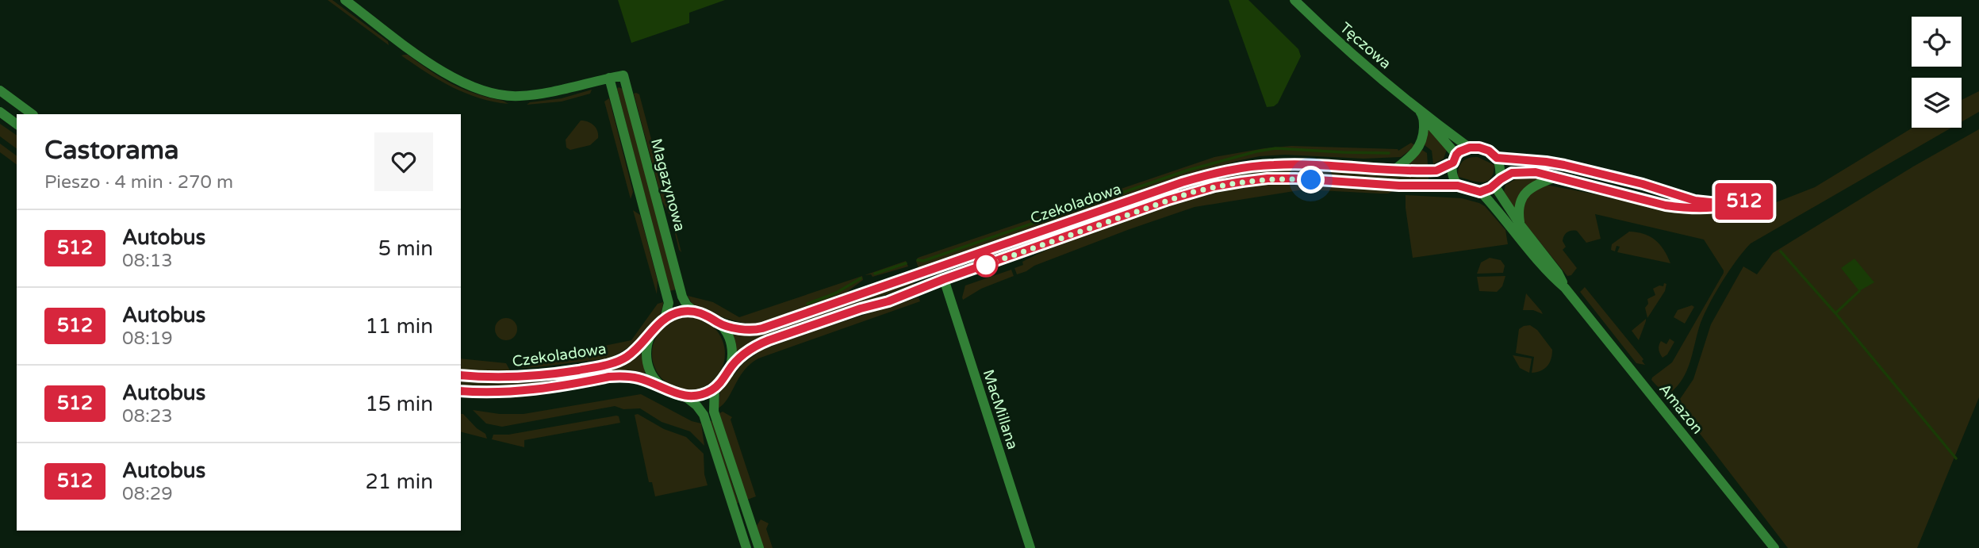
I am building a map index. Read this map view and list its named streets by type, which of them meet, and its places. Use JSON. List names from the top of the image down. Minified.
{"streets":{"street":["Tęczowa","Magazynowa","Czekoladowa","Amazon","MacMillana"]},"crossings":[["Tęczowa","Czekoladowa"],["Tęczowa","Amazon"],["Magazynowa","Czekoladowa"],["Czekoladowa","Amazon"],["Czekoladowa","MacMillana"]],"lines":["bus line 512"],"page":{"on_map":"512","heading":["Castorama","Pieszo · 4 min · 270 m"],"list":[{"mark":"512","name":"Autobus","note":"08:13","value":"5 min"},{"mark":"512","name":"Autobus","note":"08:19","value":"11 min"},{"mark":"512","name":"Autobus","note":"08:23","value":"15 min"},{"mark":"512","name":"Autobus","note":"08:29","value":"21 min"}]}}
